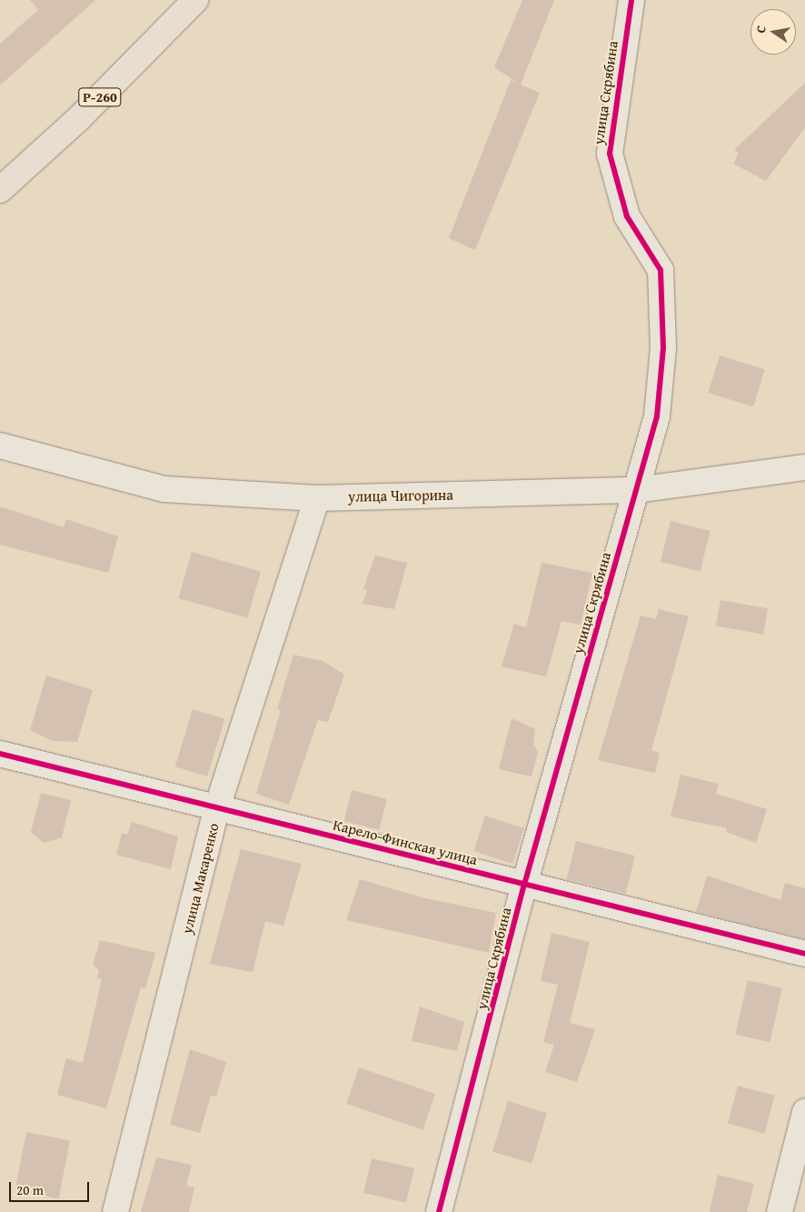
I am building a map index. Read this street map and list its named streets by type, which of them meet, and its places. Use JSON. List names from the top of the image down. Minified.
{"streets":{"highway":["Р-260"],"street":["улица Скрябина","улица Чигорина","Карело-Финская улица","улица Макаренко"]},"crossings":[["улица Скрябина","улица Чигорина"],["улица Скрябина","Карело-Финская улица"],["улица Чигорина","улица Макаренко"],["Карело-Финская улица","улица Макаренко"]],"scale_bar":"20 m","north":"left"}
